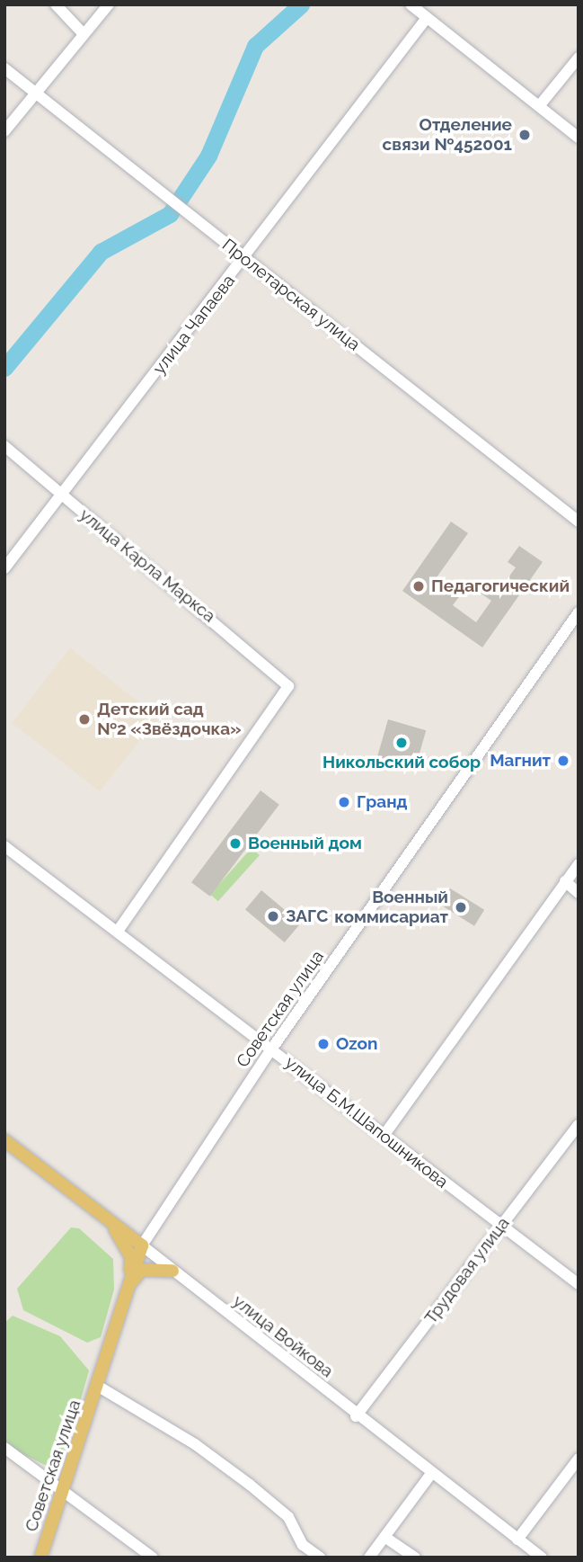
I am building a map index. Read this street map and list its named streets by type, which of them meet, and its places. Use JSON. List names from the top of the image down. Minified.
{"streets":{"main road":["Советская улица","улица Войкова"],"street":["Пролетарская улица","улица Чапаева","улица Карла Маркса","улица Б.М.Шапошникова","Трудовая улица"]},"crossings":[["Пролетарская улица","улица Чапаева"],["улица Чапаева","улица Карла Маркса"],["улица Карла Маркса","улица Б.М.Шапошникова"],["Советская улица","улица Б.М.Шапошникова"],["Советская улица","улица Войкова"],["улица Б.М.Шапошникова","Трудовая улица"],["Трудовая улица","улица Войкова"]],"places":["Отделение связи №452001","Педагогический","Детский сад №2 «Звёздочка»","Никольский собор","Магнит","Гранд","Военный дом","Военный коммисариат","ЗАГС","Ozon"]}
